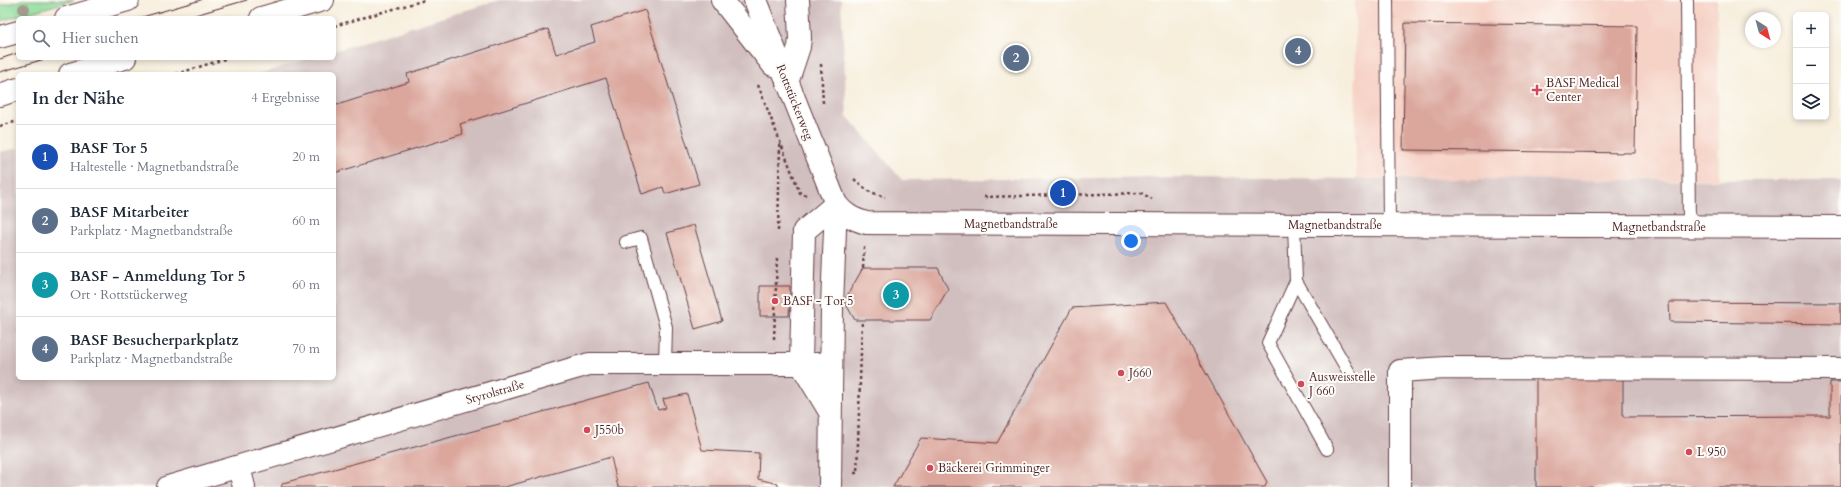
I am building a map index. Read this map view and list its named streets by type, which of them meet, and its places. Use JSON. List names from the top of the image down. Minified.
{"streets":{"street":["Rottstückerweg","Magnetbandstraße","Styrolstraße"]},"crossings":[["Rottstückerweg","Magnetbandstraße"],["Rottstückerweg","Styrolstraße"]],"places":{"health":["BASF Medical Center"],"other":["BASF - Tor 5","J660","Ausweisstelle J 660","J550b","L 950","Bäckerei Grimminger"]},"north":"bottom right","page":{"map_buttons":["+","−"],"search":"Hier suchen","pins":["4","2","1","3"],"heading":["In der Nähe","4 Ergebnisse"],"list":[{"mark":"1","name":"BASF Tor 5","note":"Haltestelle · Magnetbandstraße","value":"20 m"},{"mark":"2","name":"BASF Mitarbeiter","note":"Parkplatz · Magnetbandstraße","value":"60 m"},{"mark":"3","name":"BASF - Anmeldung Tor 5","note":"Ort · Rottstückerweg","value":"60 m"},{"mark":"4","name":"BASF Besucherparkplatz","note":"Parkplatz · Magnetbandstraße","value":"70 m"}]}}
